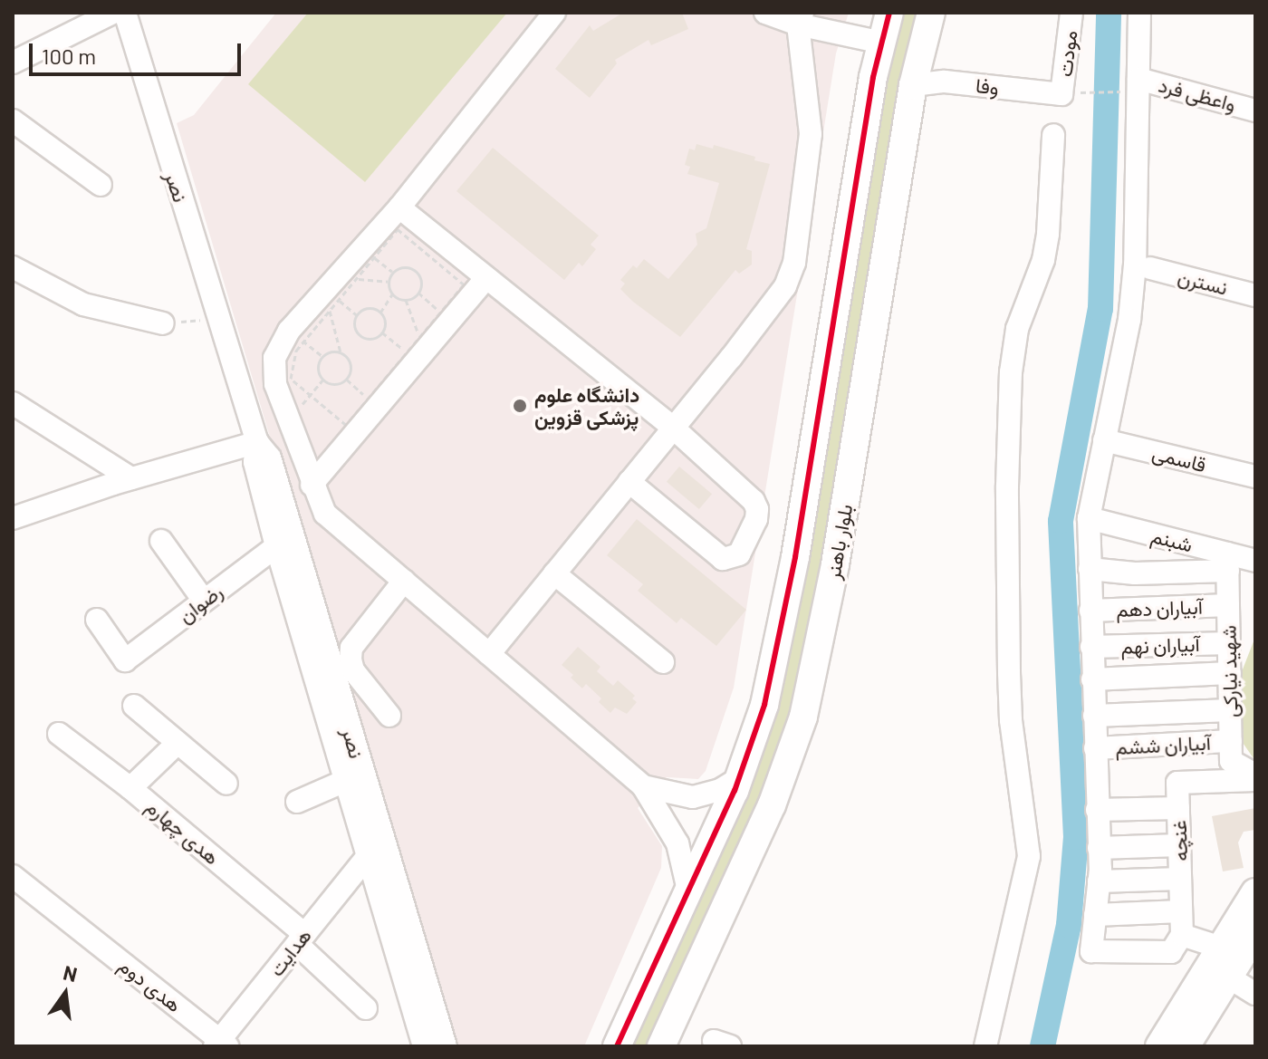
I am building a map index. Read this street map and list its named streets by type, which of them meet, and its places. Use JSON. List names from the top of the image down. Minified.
{"streets":{"main road":["بلوار باهنر"],"street":["مودت","وفا","واعظی فرد","نصر","نسترن","قاسمی","شبنم","رضوان","آبیاران دهم","آبیاران نهم","شهید نیارکی","آبیاران ششم","هدی چهارم","غنچه","هدایت","هدی دوم"]},"crossings":[["مودت","وفا"],["وفا","بلوار باهنر"],["نصر","رضوان"],["نصر","هدایت"],["شبنم","شهید نیارکی"],["آبیاران دهم","شهید نیارکی"],["آبیاران نهم","شهید نیارکی"],["شهید نیارکی","آبیاران ششم"],["هدی چهارم","هدایت"],["هدایت","هدی دوم"]],"places":["دانشگاه علوم پزشکی قزوین"],"scale_bar":"100 m","north":"top"}
